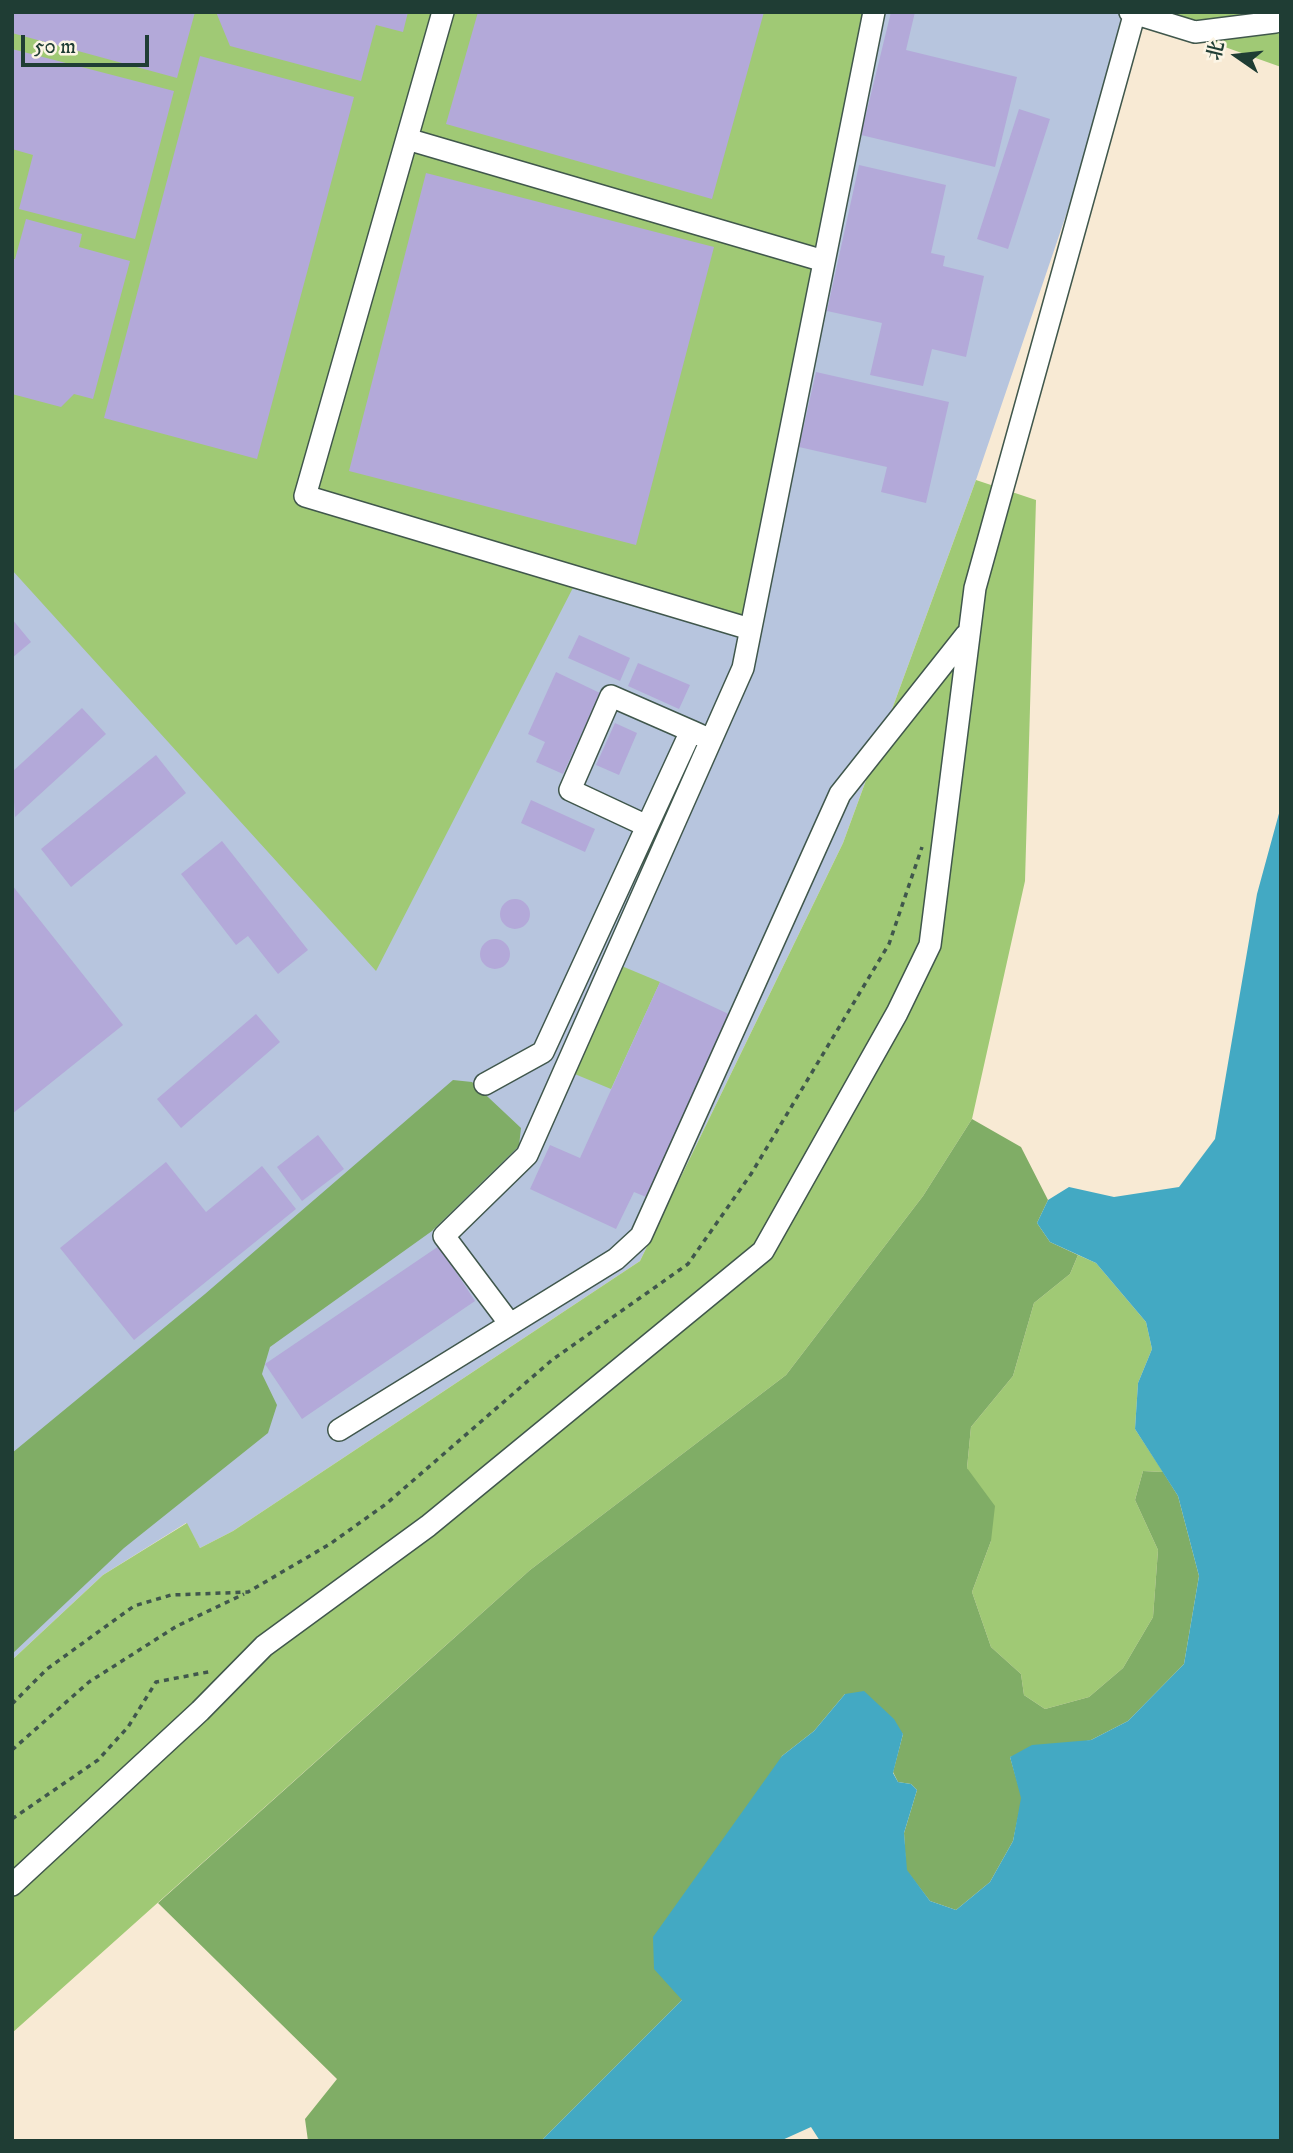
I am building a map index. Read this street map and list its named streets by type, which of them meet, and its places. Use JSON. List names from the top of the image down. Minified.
{"scale_bar":"50 m","north":"left"}
